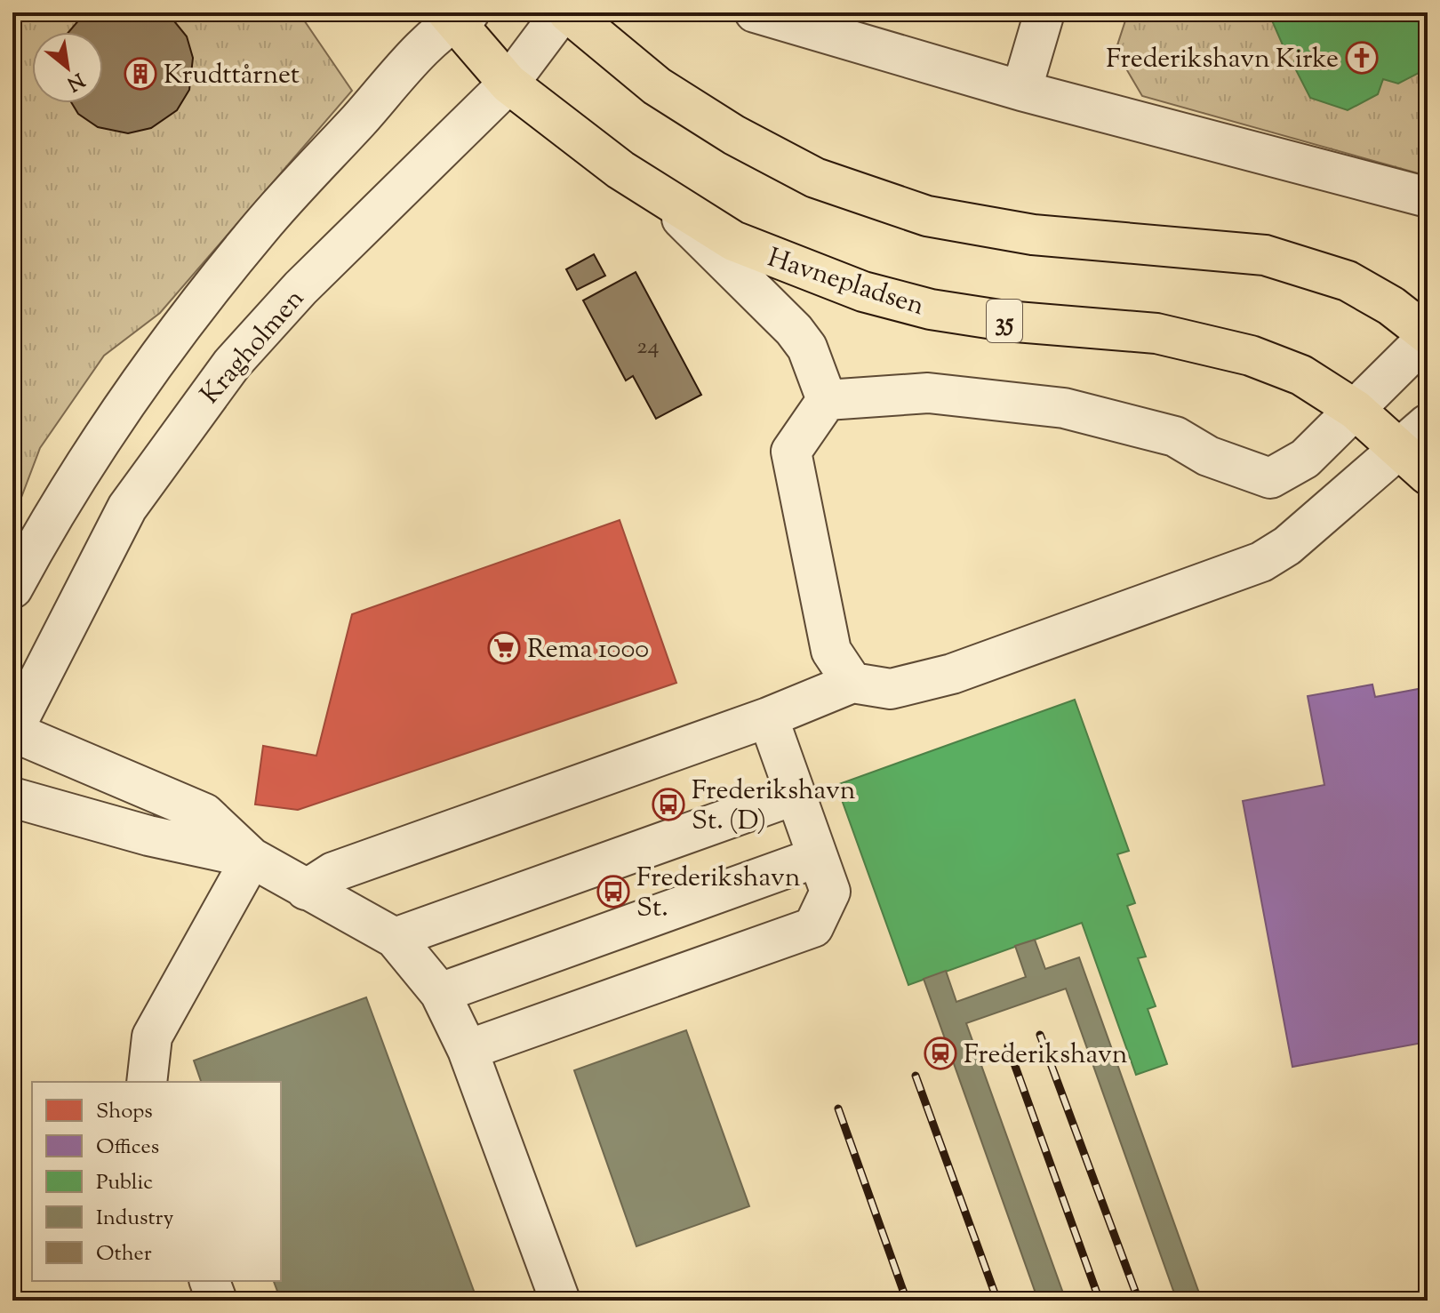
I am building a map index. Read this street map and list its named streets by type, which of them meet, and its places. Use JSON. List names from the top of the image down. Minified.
{"streets":{"main road":["Havnepladsen","35"],"street":["Kragholmen"]},"crossings":[["Havnepladsen","35"],["Havnepladsen","Kragholmen"]],"places":{"church":["Frederikshavn Kirke"],"building":["Krudttårnet"],"supermarket":["Rema 1000"],"bus stop":["Frederikshavn St. (D)","Frederikshavn St."],"station":["Frederikshavn"]},"house_numbers":["24"],"legend":["Shops","Offices","Public","Industry","Other"],"north":"bottom right"}
